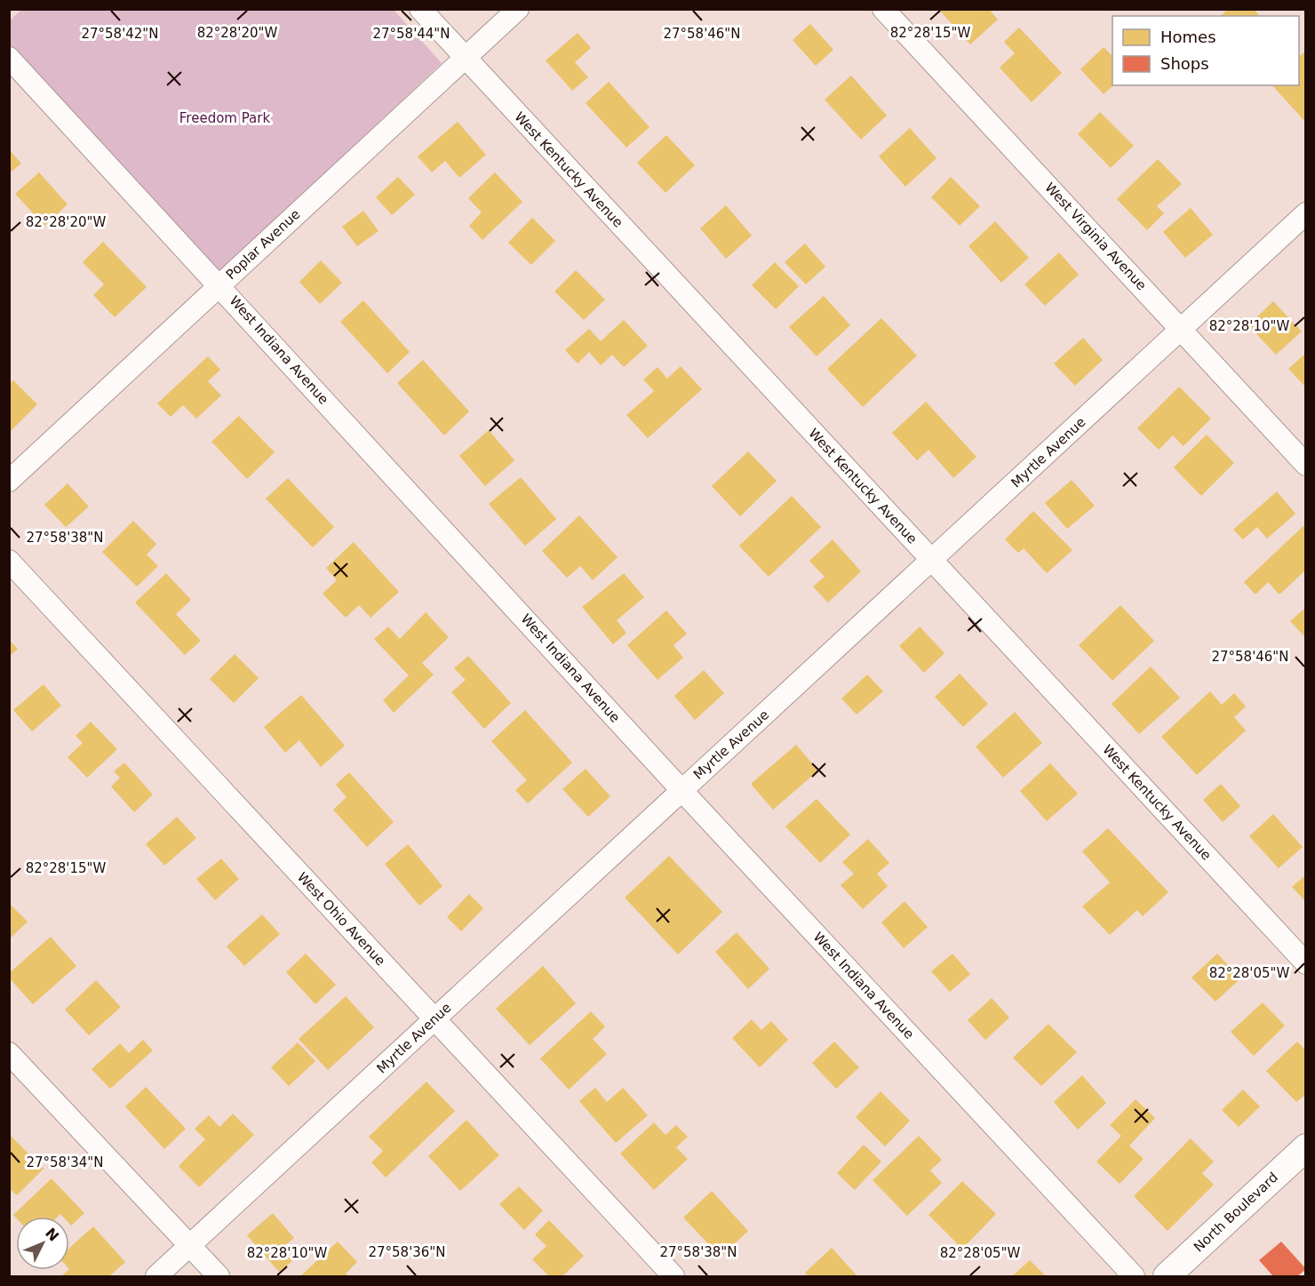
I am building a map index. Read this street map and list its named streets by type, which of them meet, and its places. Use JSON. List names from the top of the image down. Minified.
{"streets":{"street":["West Kentucky Avenue","West Virginia Avenue","Poplar Avenue","West Indiana Avenue","Myrtle Avenue","West Ohio Avenue","North Boulevard"]},"crossings":[["West Kentucky Avenue","Poplar Avenue"],["West Kentucky Avenue","Myrtle Avenue"],["West Virginia Avenue","Myrtle Avenue"],["Poplar Avenue","West Indiana Avenue"],["West Indiana Avenue","Myrtle Avenue"],["Myrtle Avenue","West Ohio Avenue"]],"parks":["Freedom Park"],"legend":["Homes","Shops"],"north":"top right","coordinates":["82°28'20\"W","82°28'15\"W","27°58'42\"N","27°58'44\"N","27°58'46\"N","82°28'10\"W","27°58'38\"N","82°28'05\"W","27°58'34\"N","27°58'36\"N"]}
